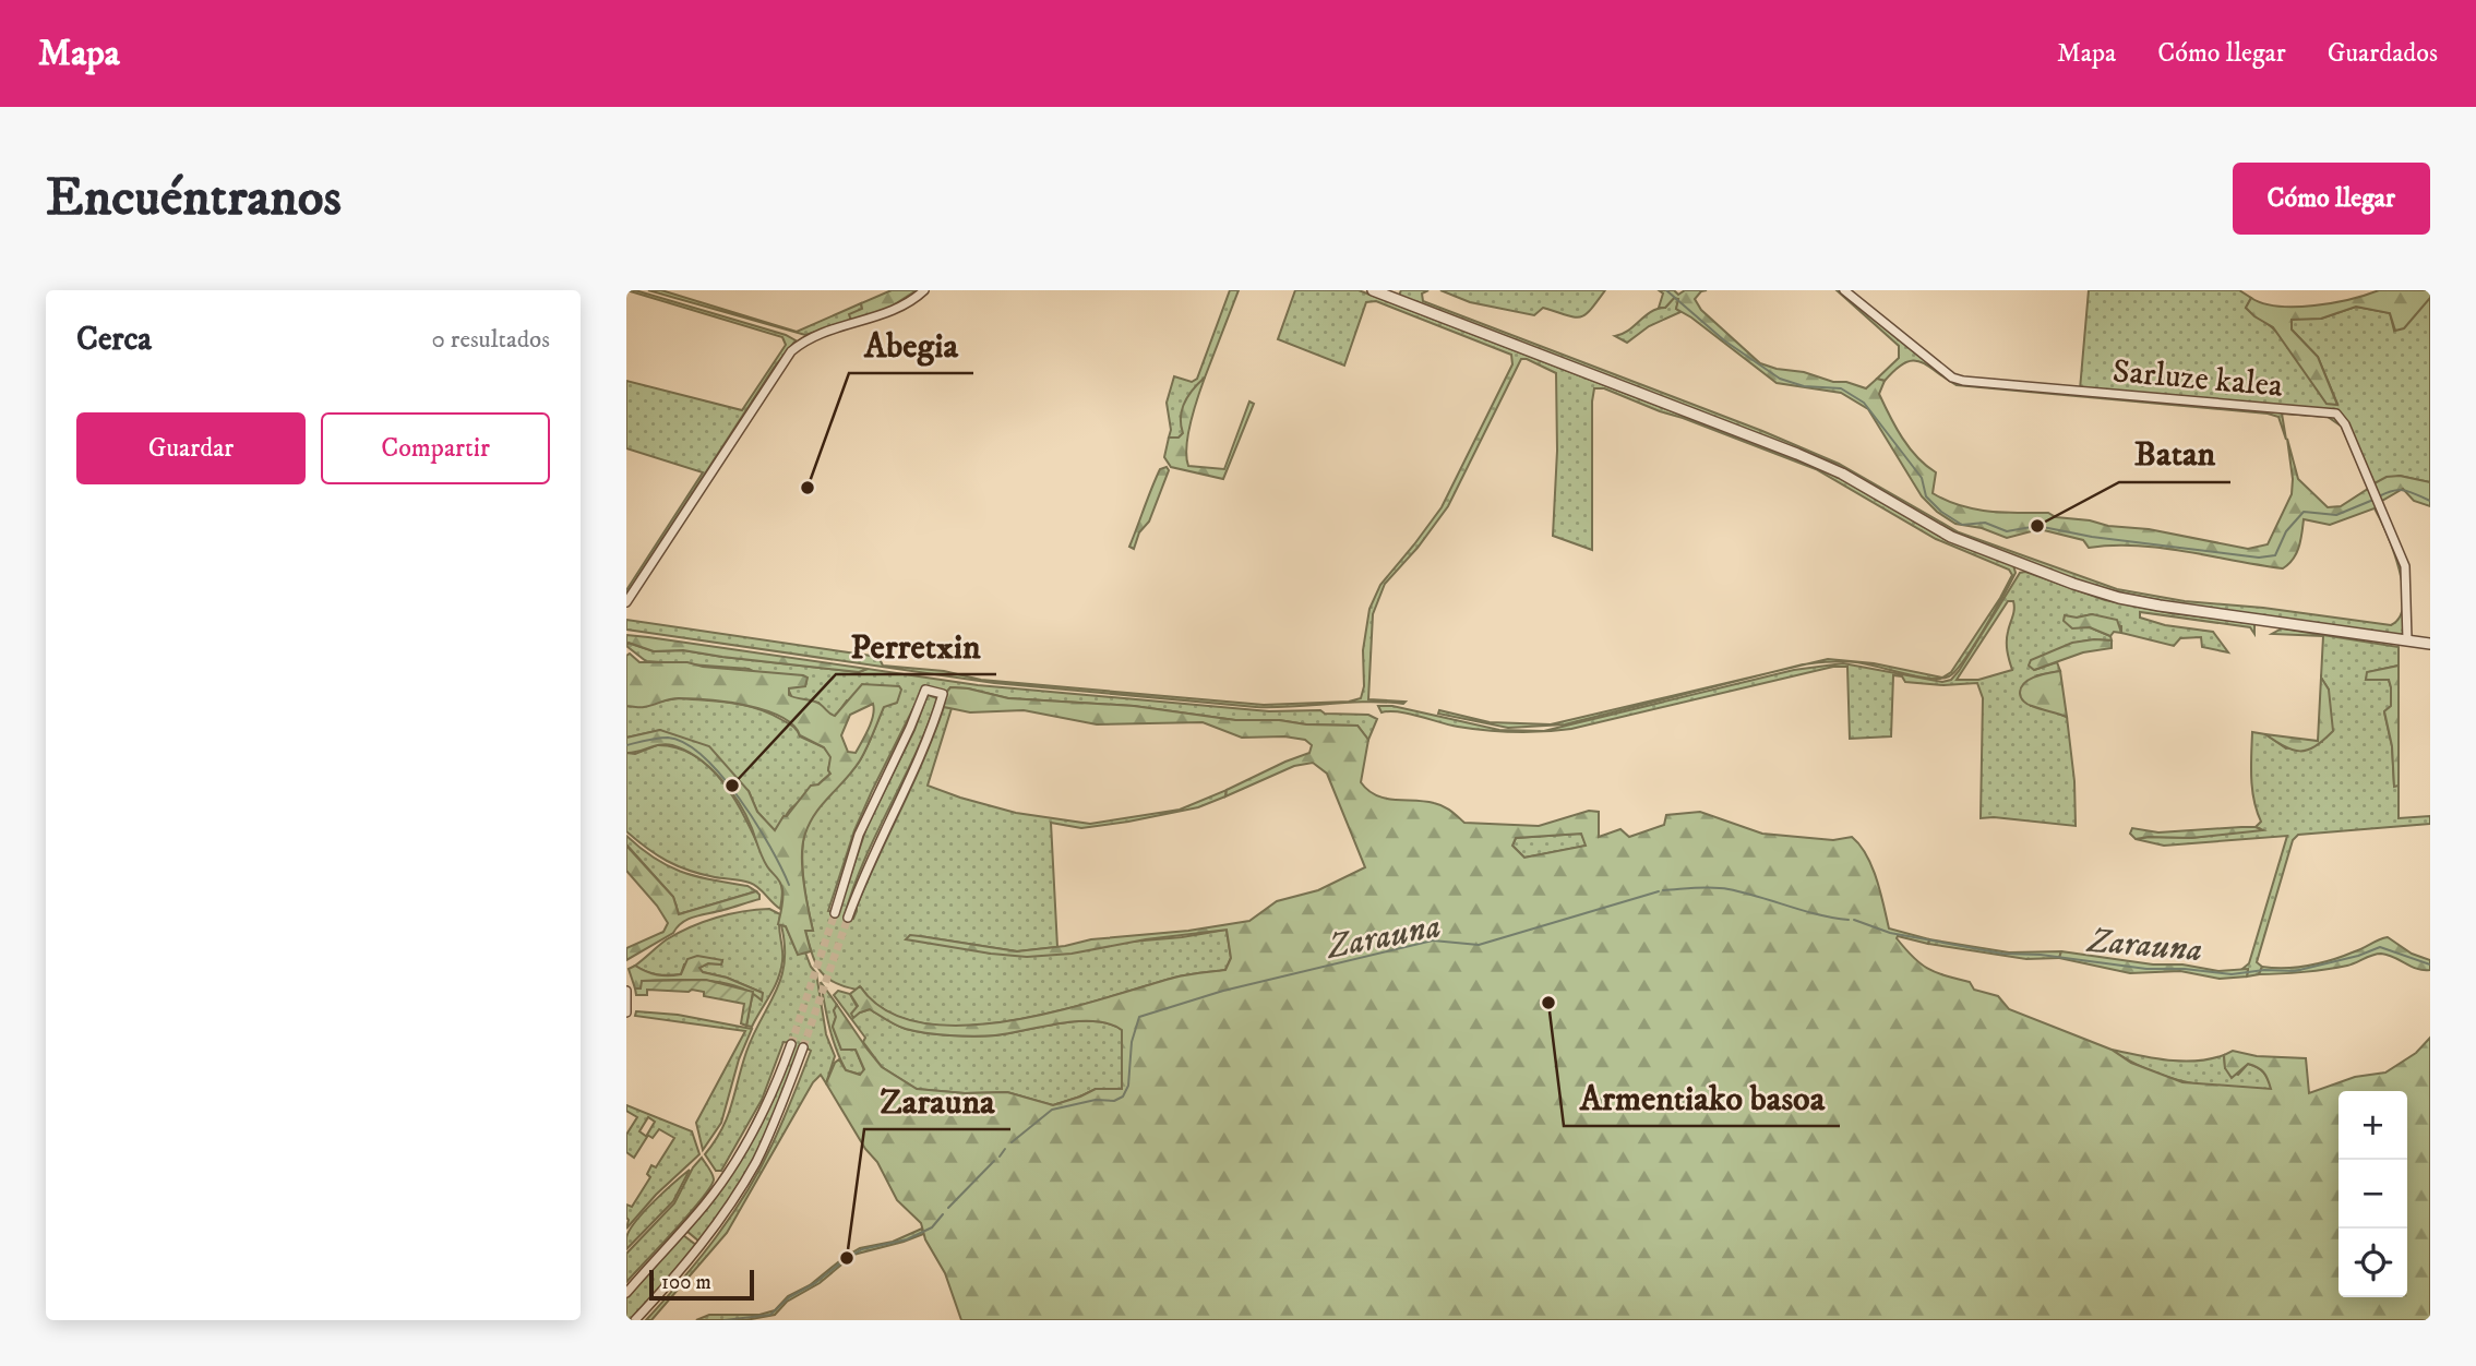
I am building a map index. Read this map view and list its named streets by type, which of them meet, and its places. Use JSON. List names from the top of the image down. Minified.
{"streets":{"street":["Sarluze kalea"]},"water":["Zarauna"],"places":["Abegia","Batan","Perretxin","Armentiako basoa","Zarauna"],"scale_bar":"100 m","page":{"header":"Mapa","nav":["Mapa","Cómo llegar","Guardados"],"buttons":["Cómo llegar",["Guardar","Compartir"]],"title":"Encuéntranos","heading":["Cerca","0 resultados"],"map_buttons":["+","−"],"scale":"100 m"}}
